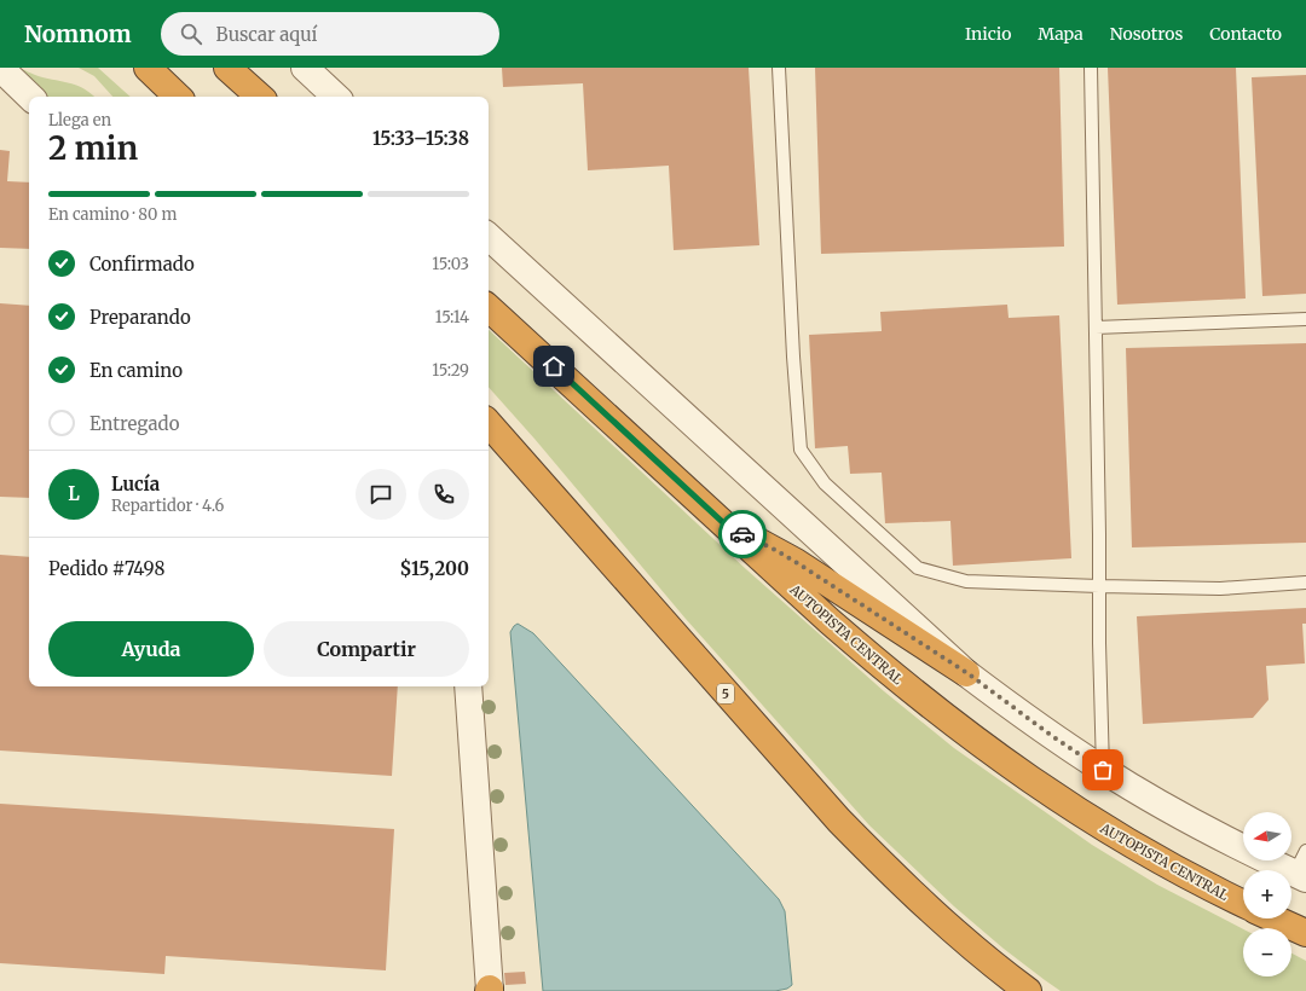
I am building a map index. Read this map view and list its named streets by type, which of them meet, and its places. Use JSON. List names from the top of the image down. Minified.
{"streets":{"highway":["AUTOPISTA CENTRAL","5"]},"north":"left","page":{"header":"Nomnom","search":"Buscar aquí","nav":["Inicio","Mapa","Nosotros","Contacto"],"heading":["2 min","Llega en","15:33–15:38"],"panel":["Lucía","Repartidor · 4.6","Pedido #7498","$15,200"],"bar":"En camino · 80 m","list":[["Confirmado","15:03"],["Preparando","15:14"],["En camino","15:29"],"Entregado"],"round":"L","buttons":["Ayuda","Compartir"],"map_buttons":["+","−"]}}
